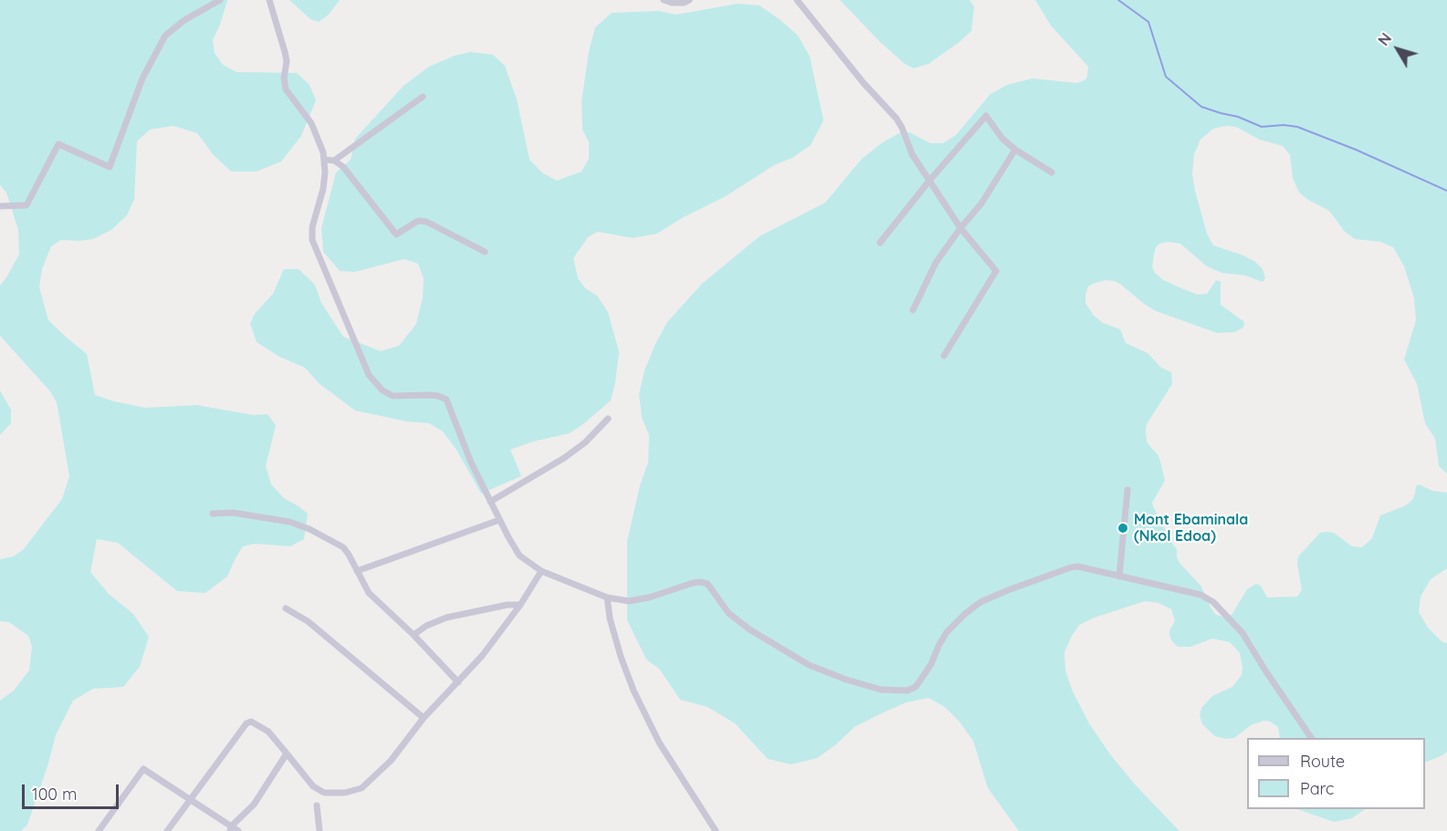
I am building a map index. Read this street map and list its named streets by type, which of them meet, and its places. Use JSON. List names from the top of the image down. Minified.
{"places":["Mont Ebaminala (Nkol Edoa)"],"legend":["Route","Parc"],"scale_bar":"100 m","north":"top left"}
